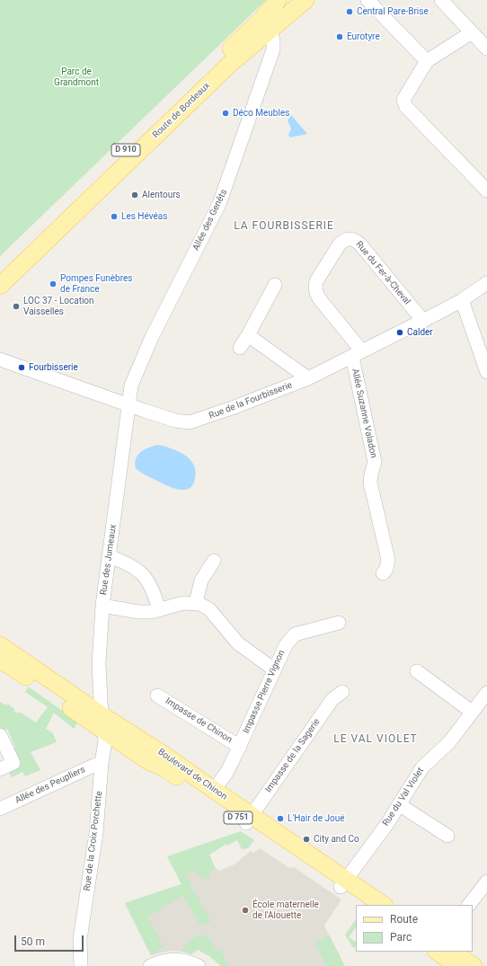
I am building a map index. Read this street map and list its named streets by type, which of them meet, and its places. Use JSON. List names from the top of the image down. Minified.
{"streets":{"main road":["Route de Bordeaux","D 910","Boulevard de Chinon","D 751"],"street":["Allée des Genêts","Rue du Fer-à-Cheval","Rue de la Fourbisserie","Allée Suzanne Valadon","Rue des Jumeaux","Impasse Pierre Vignon","Impasse de Chinon","Impasse de la Sagerie","Allée des Peupliers","Rue du Val Violet","Rue de la Croix Porchette"]},"crossings":[["Route de Bordeaux","Allée des Genêts"],["Allée des Genêts","Rue de la Fourbisserie"],["Allée des Genêts","Rue des Jumeaux"],["Rue du Fer-à-Cheval","Rue de la Fourbisserie"],["Rue du Fer-à-Cheval","Allée Suzanne Valadon"],["Rue de la Fourbisserie","Allée Suzanne Valadon"],["Rue de la Fourbisserie","Rue des Jumeaux"],["Rue des Jumeaux","Boulevard de Chinon"],["Rue des Jumeaux","Rue de la Croix Porchette"],["Impasse Pierre Vignon","Impasse de Chinon"],["Impasse Pierre Vignon","Boulevard de Chinon"],["Impasse de la Sagerie","Boulevard de Chinon"],["Boulevard de Chinon","Rue du Val Violet"],["Boulevard de Chinon","Rue de la Croix Porchette"],["Allée des Peupliers","Rue de la Croix Porchette"]],"districts":["LA FOURBISSERIE","LE VAL VIOLET"],"parks":["Parc de Grandmont"],"places":["Central Pare-Brise","Eurotyre","Déco Meubles","Alentours","Les Hévéas","Pompes Funèbres de France","LOC 37 - Location Vaisselles","Calder","Fourbisserie","L'Hair de Joué","City and Co","École maternelle de l'Alouette"],"legend":["Route","Parc"],"scale_bar":"50 m"}
